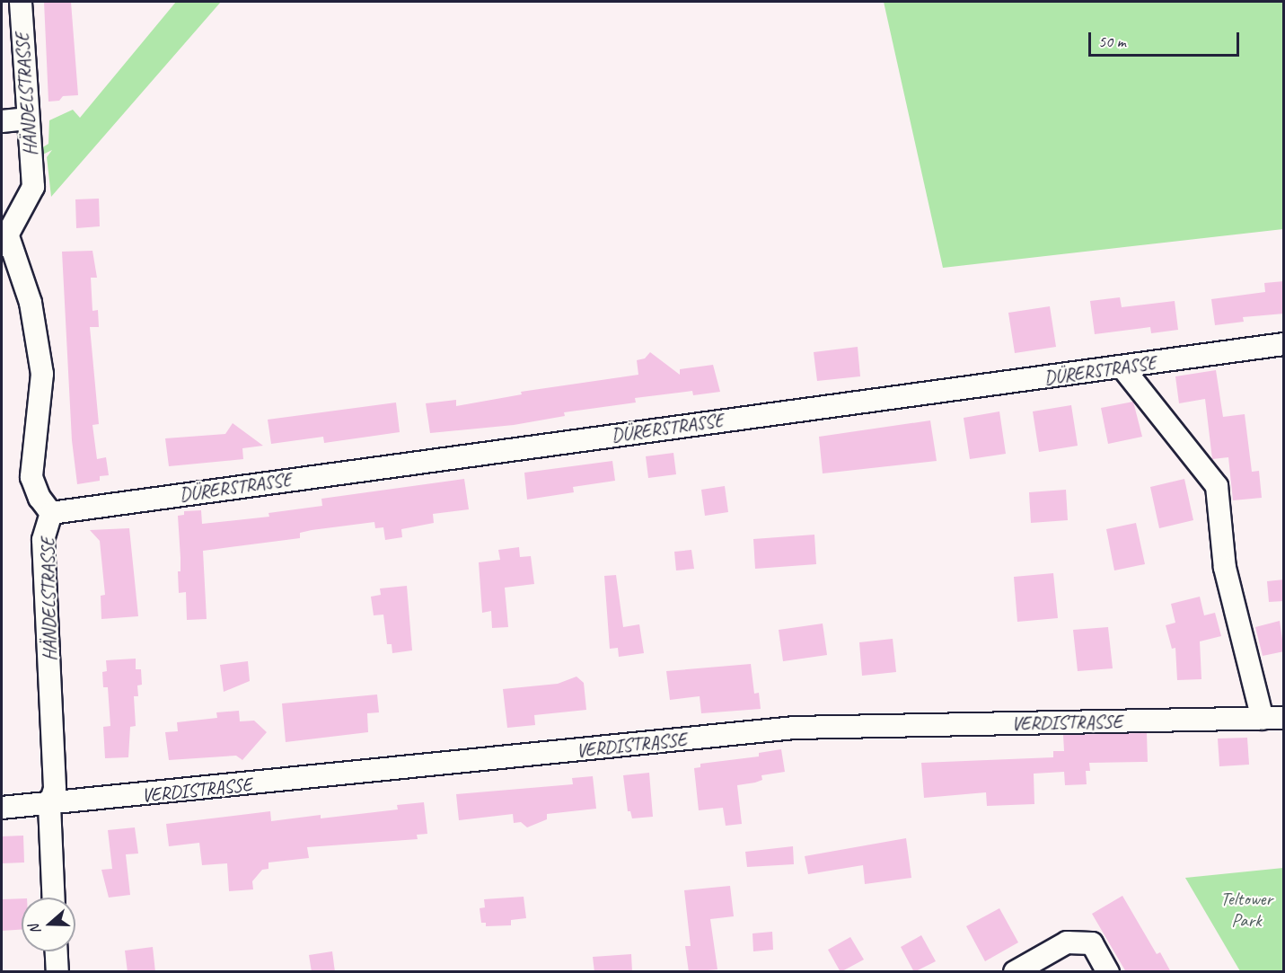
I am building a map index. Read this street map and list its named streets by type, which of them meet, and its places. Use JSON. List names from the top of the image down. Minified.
{"streets":{"street":["HÄNDELSTRASSE","DÜRERSTRASSE","VERDISTRASSE"]},"crossings":[["HÄNDELSTRASSE","DÜRERSTRASSE"],["HÄNDELSTRASSE","VERDISTRASSE"],["DÜRERSTRASSE","VERDISTRASSE"]],"parks":["Teltower Park"],"scale_bar":"50 m","north":"left"}
